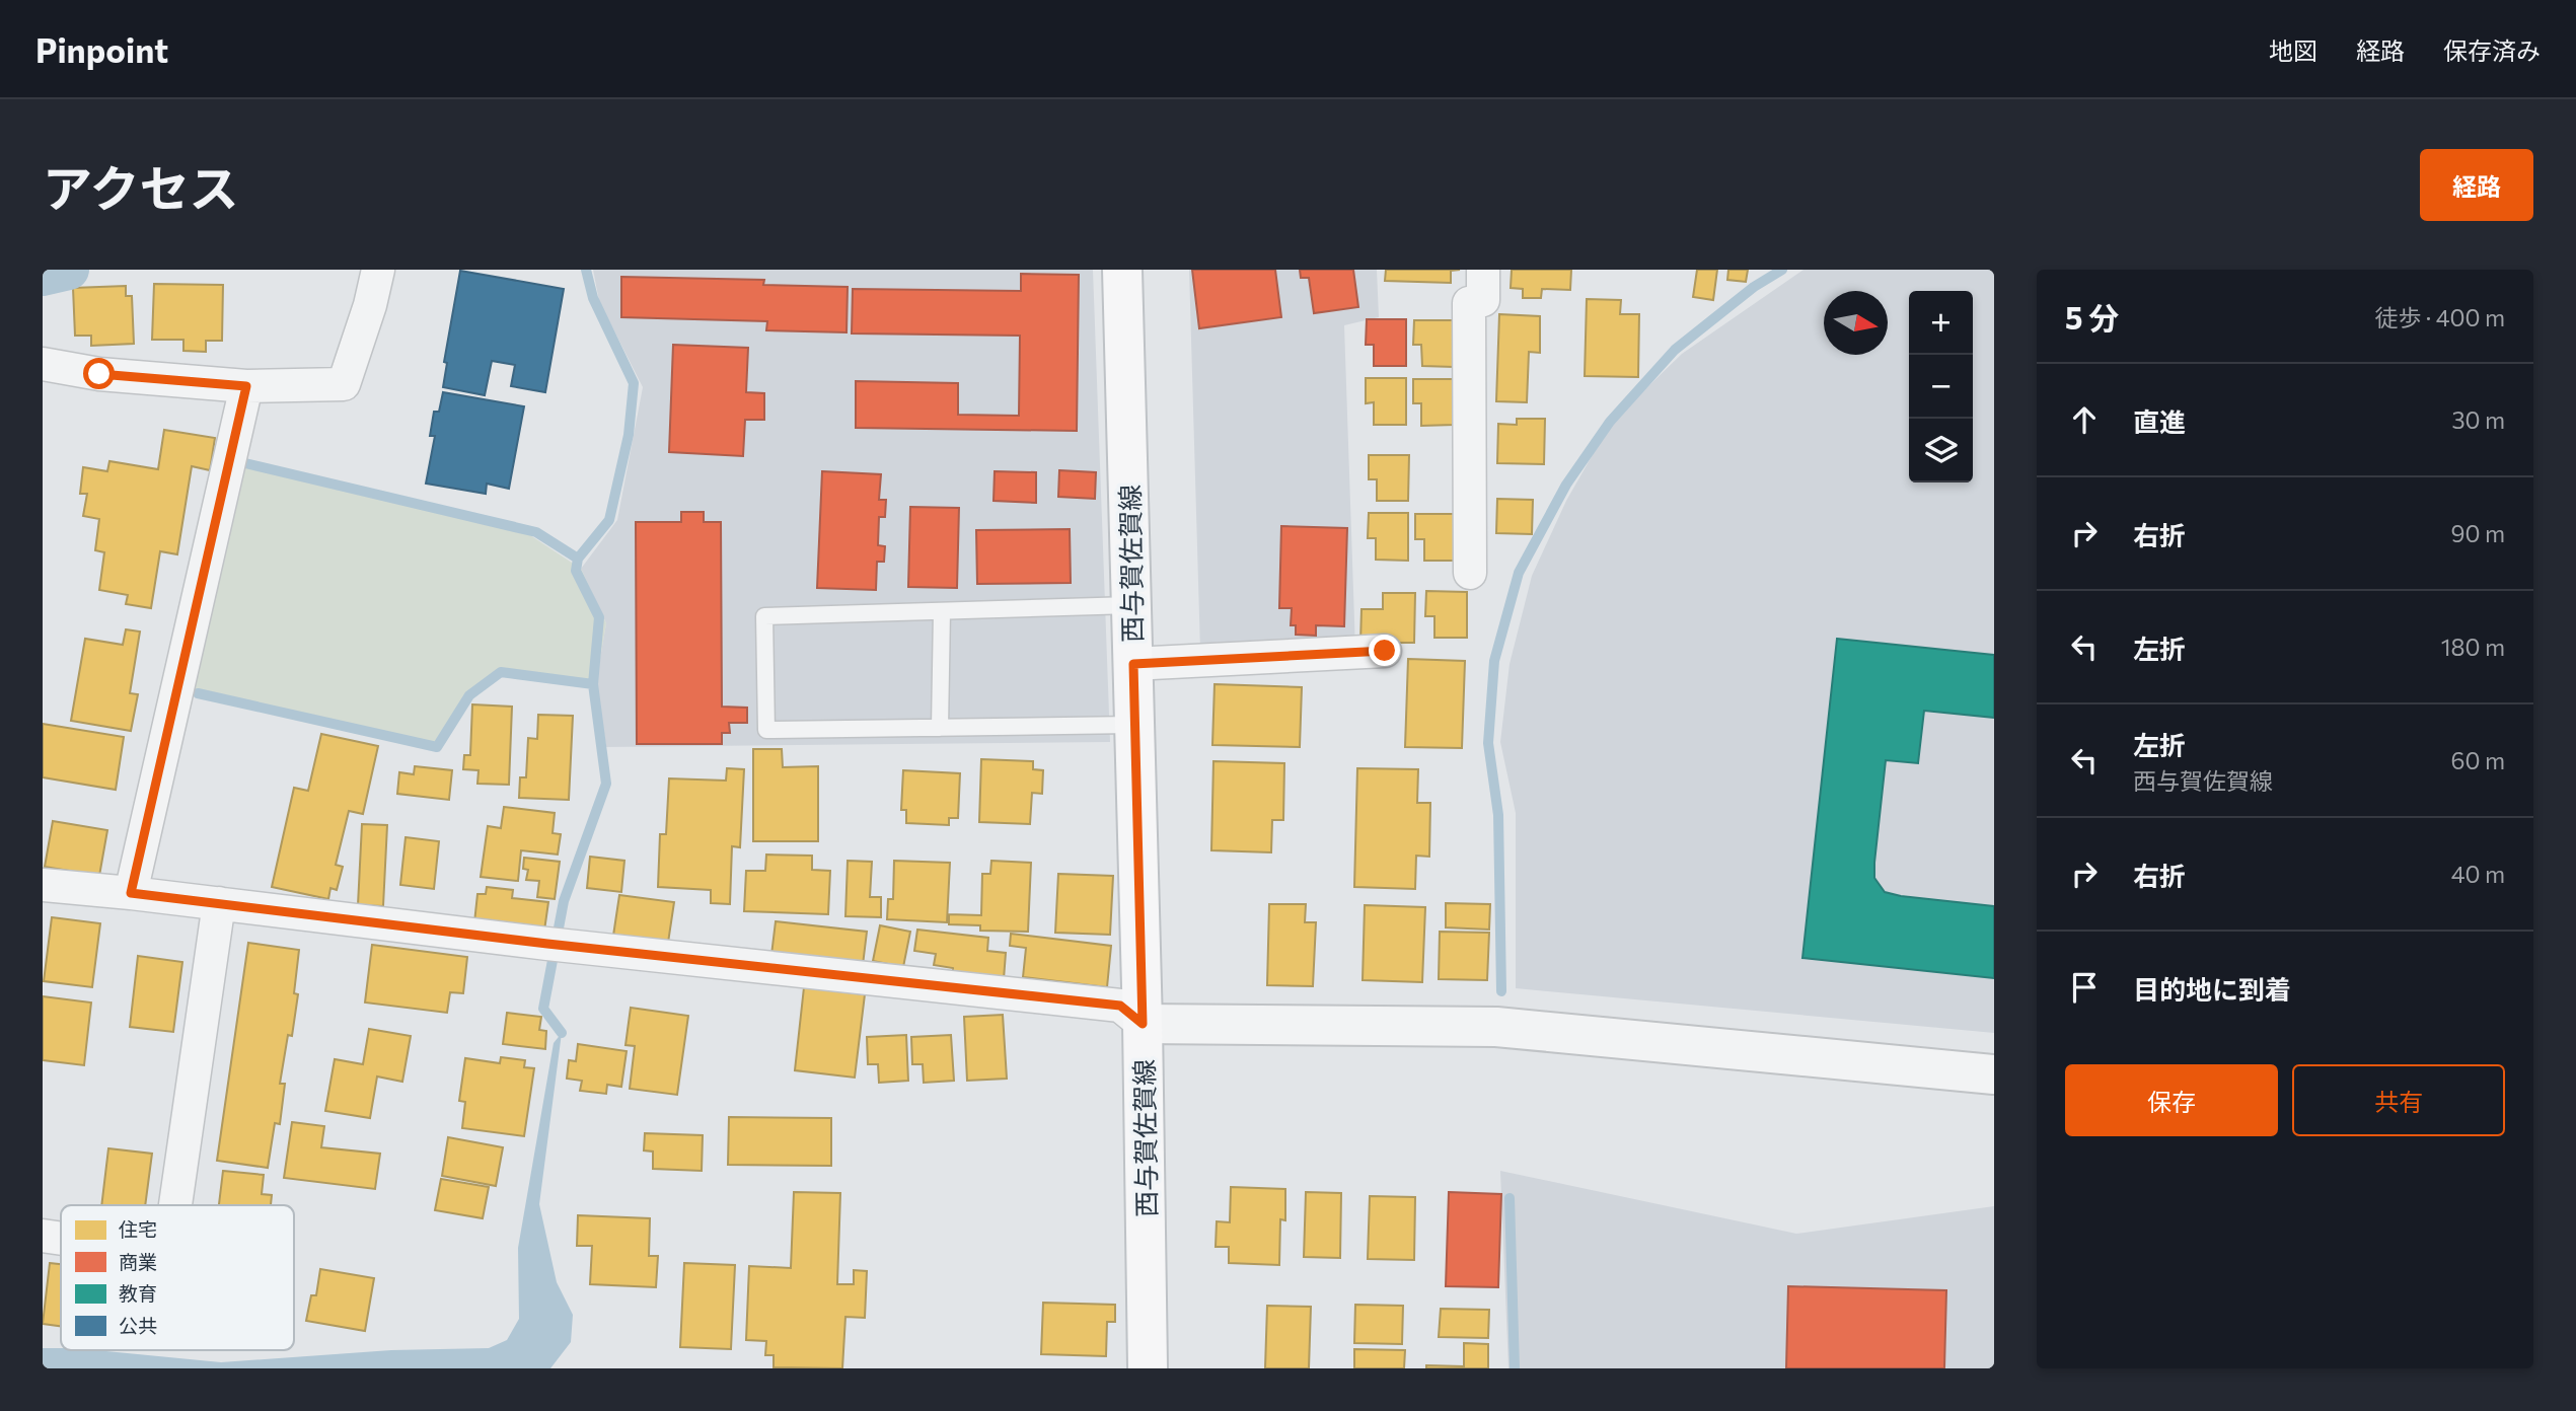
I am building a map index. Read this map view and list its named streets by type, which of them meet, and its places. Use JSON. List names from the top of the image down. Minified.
{"streets":{"main road":["西与賀佐賀線"]},"legend":["住宅","商業","教育","公共"],"north":"right","page":{"header":"Pinpoint","nav":["地図","経路","保存済み"],"title":"アクセス","buttons":["経路",["保存","共有"]],"heading":["5 分","徒歩 · 400 m"],"map_buttons":["+","−"],"list":[["直進","30 m"],["右折","90 m"],["左折","180 m"],["左折","西与賀佐賀線","60 m"],["右折","40 m"],"目的地に到着"]}}
